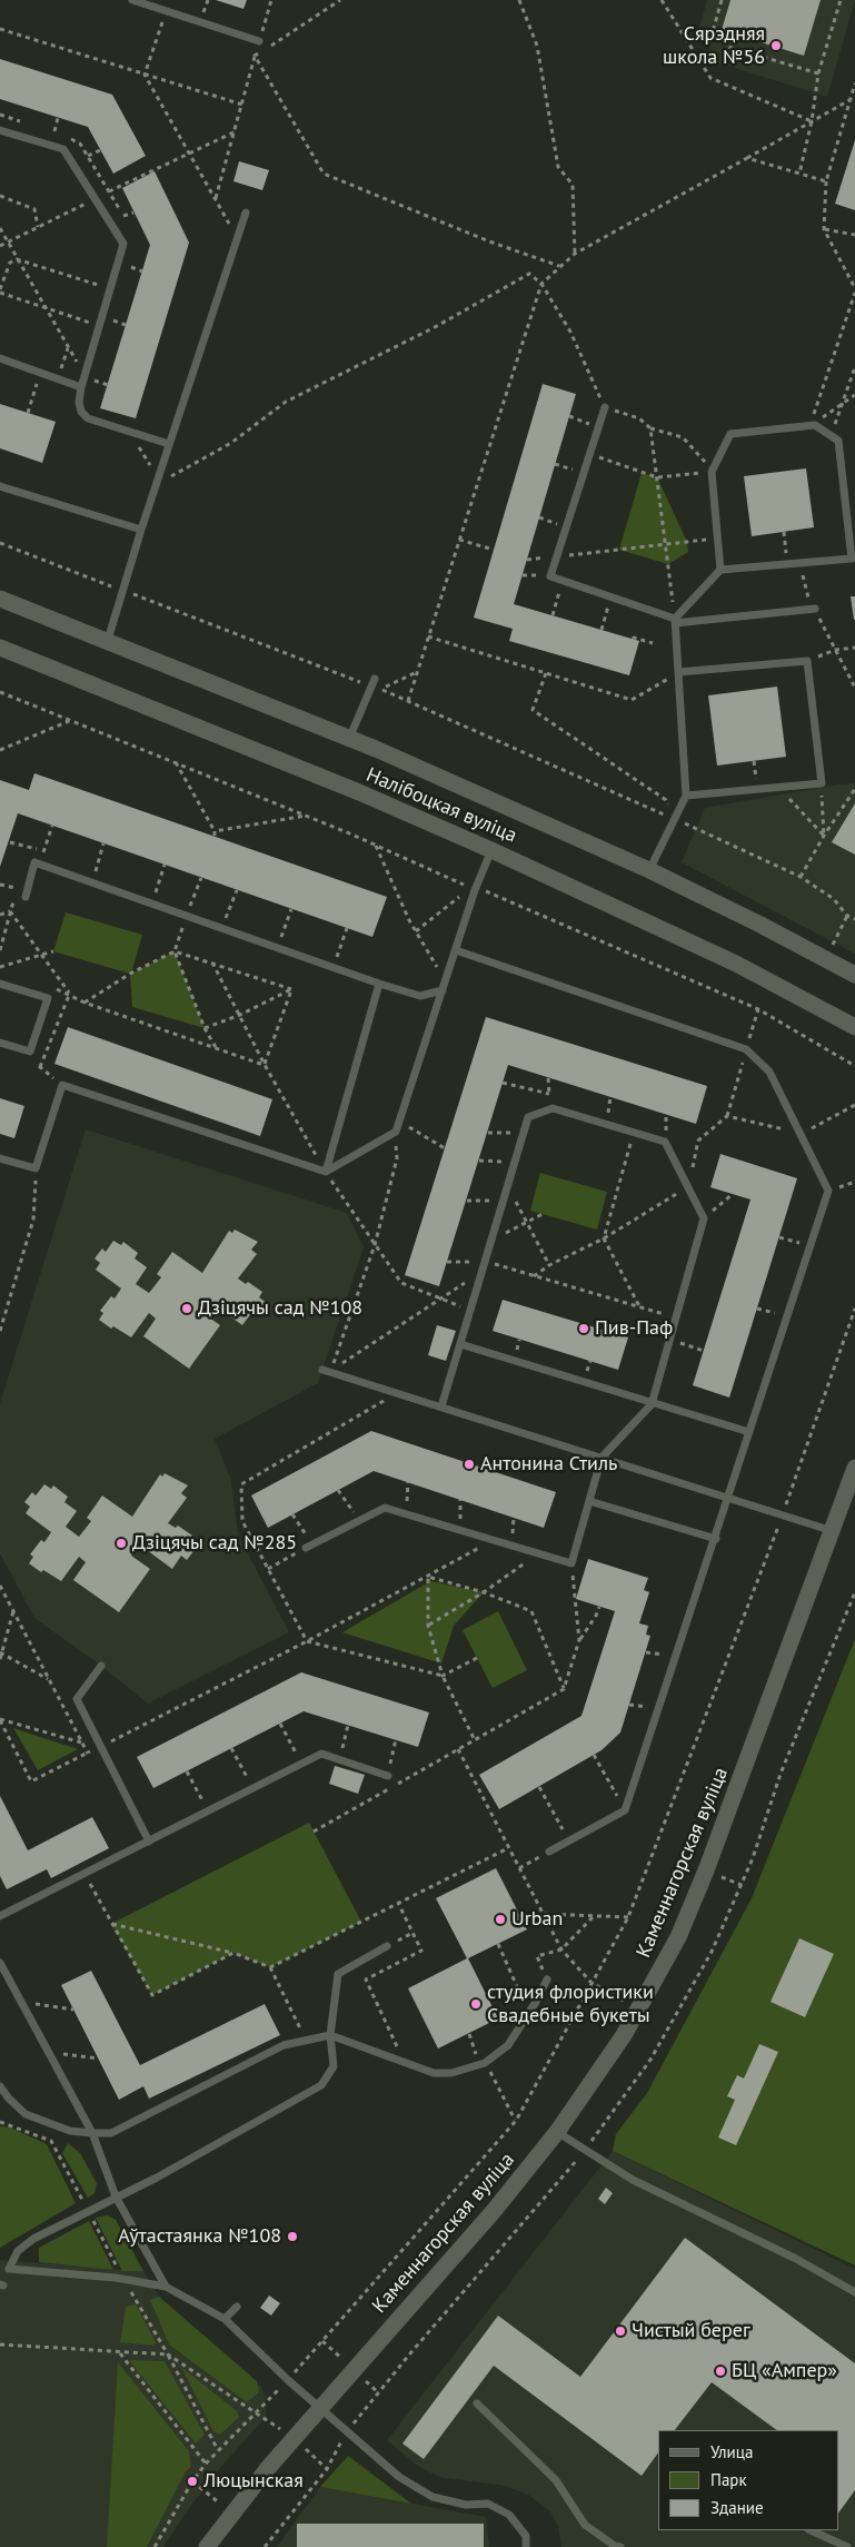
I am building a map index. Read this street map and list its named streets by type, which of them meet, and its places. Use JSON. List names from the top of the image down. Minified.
{"streets":{"main road":["Налібоцкая вуліца","Каменнагорская вуліца"]},"places":["Сярэдняя школа №56","Дзіцячы сад №108","Пив-Паф","Антонина Стиль","Дзіцячы сад №285","Urban","студия флористики Свадебные букеты","Аўтастаянка №108","Чистый берег","БЦ «Ампер»","Люцынская"],"legend":["Улица","Парк","Здание"]}
